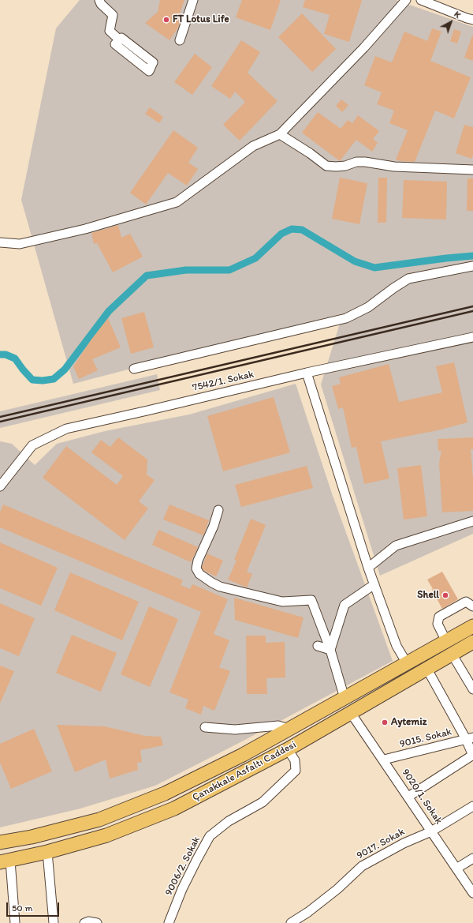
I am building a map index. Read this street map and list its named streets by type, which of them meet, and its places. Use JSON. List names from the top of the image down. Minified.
{"streets":{"highway":["Çanakkale Asfaltı Caddesi"],"street":["7542/1. Sokak","9015. Sokak","9020/1. Sokak","9017. Sokak","9006/2. Sokak"]},"crossings":[["9015. Sokak","9020/1. Sokak"],["Çanakkale Asfaltı Caddesi","9020/1. Sokak"],["Çanakkale Asfaltı Caddesi","9006/2. Sokak"],["9020/1. Sokak","9017. Sokak"]],"places":["FT Lotus Life","Shell","Aytemiz"],"scale_bar":"50 m","north":"top right"}
